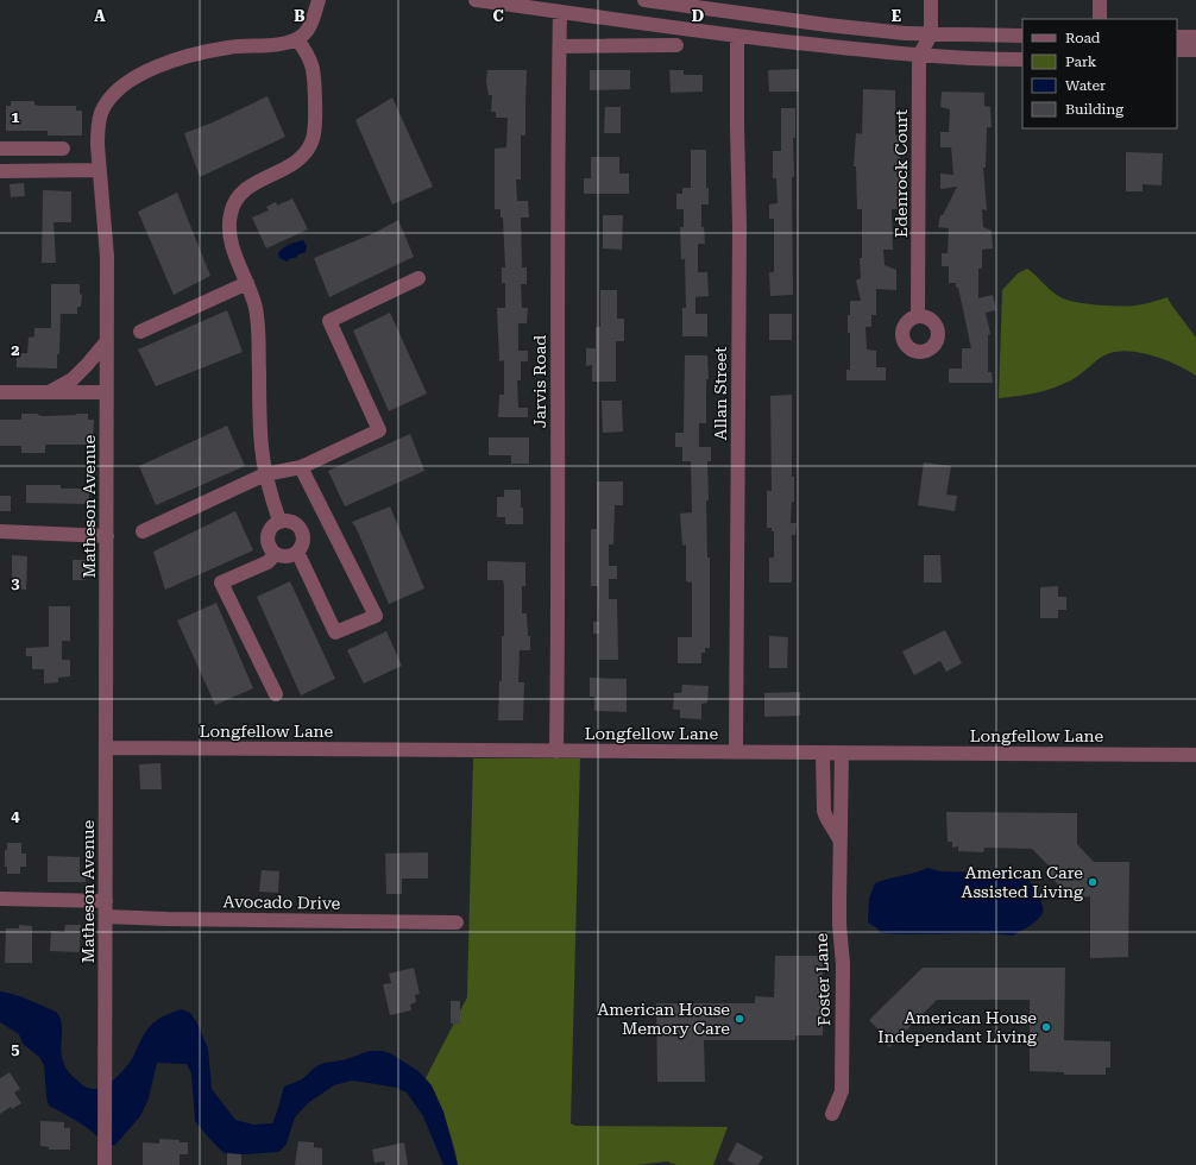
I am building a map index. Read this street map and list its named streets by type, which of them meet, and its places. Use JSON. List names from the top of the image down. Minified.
{"streets":{"street":["Edenrock Court","Jarvis Road","Allan Street","Matheson Avenue","Longfellow Lane","Avocado Drive","Foster Lane"]},"crossings":[["Jarvis Road","Longfellow Lane"],["Allan Street","Longfellow Lane"],["Matheson Avenue","Longfellow Lane"],["Matheson Avenue","Avocado Drive"],["Longfellow Lane","Foster Lane"]],"places":["American Care Assisted Living","American House Memory Care","American House Independant Living"],"legend":["Road","Park","Water","Building"],"grid":{"columns":["A","B","C","D","E"],"rows":["1","2","3","4","5"]}}
